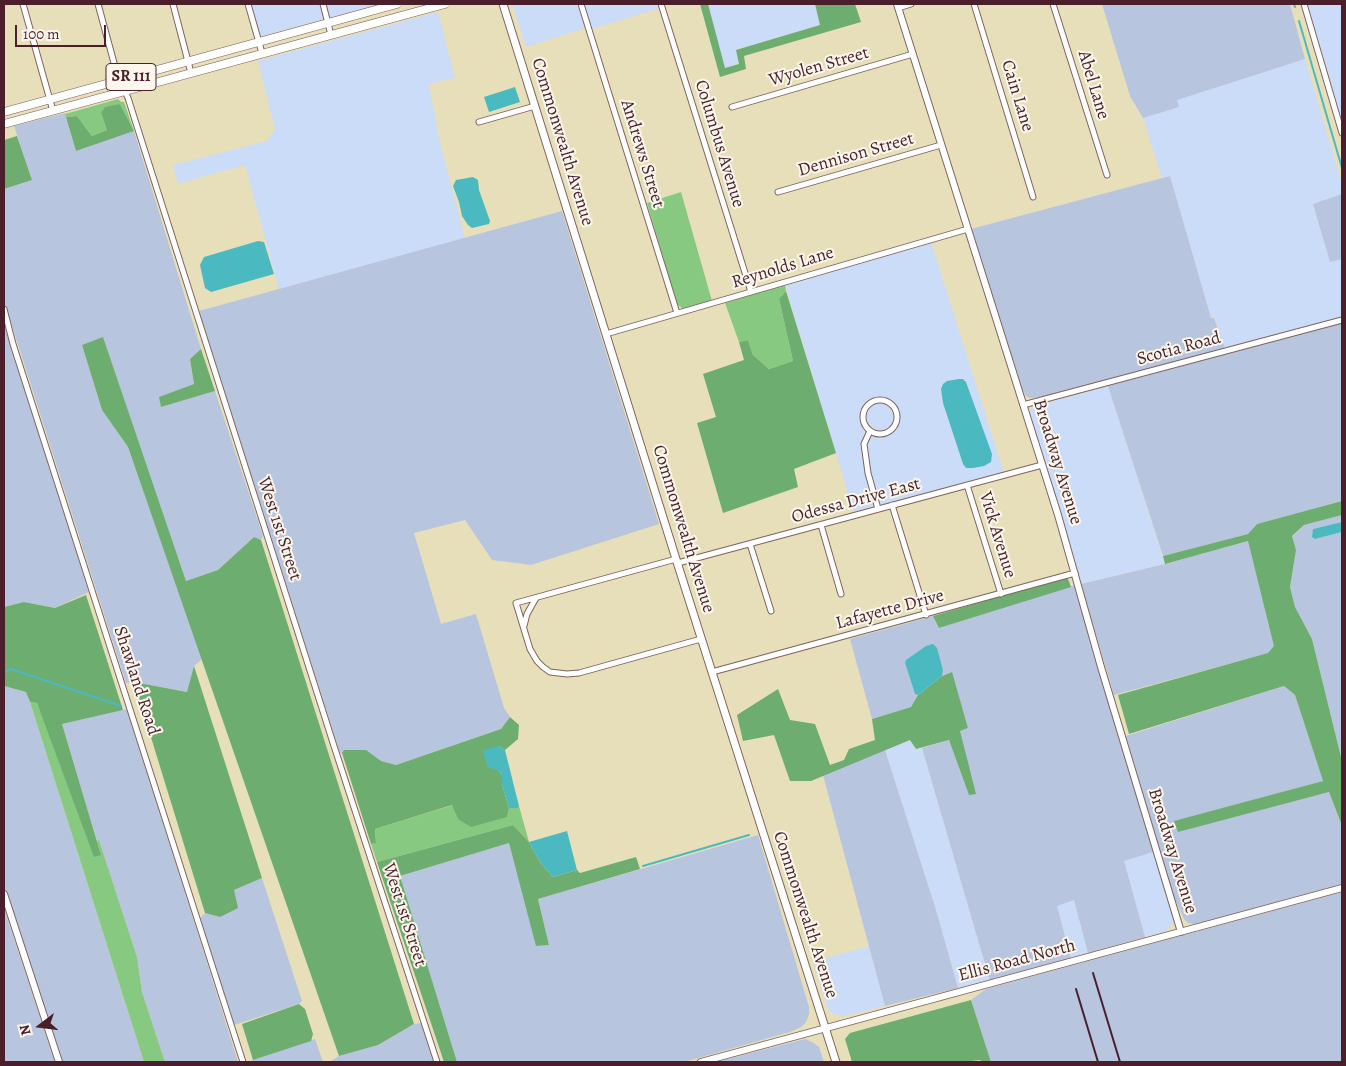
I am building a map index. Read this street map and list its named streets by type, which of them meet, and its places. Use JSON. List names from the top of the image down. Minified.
{"streets":{"main road":["SR 111","Commonwealth Avenue"],"street":["Wyolen Street","Abel Lane","Cain Lane","Columbus Avenue","Andrews Street","Dennison Street","Reynolds Lane","Scotia Road","Broadway Avenue","Odessa Drive East","West 1st Street","Vick Avenue","Lafayette Drive","Shawland Road","Ellis Road North"]},"crossings":[["Wyolen Street","Broadway Avenue"],["SR 111","West 1st Street"],["Commonwealth Avenue","Reynolds Lane"],["Commonwealth Avenue","Odessa Drive East"],["Commonwealth Avenue","Lafayette Drive"],["Commonwealth Avenue","Ellis Road North"],["Columbus Avenue","Reynolds Lane"],["Andrews Street","Reynolds Lane"],["Dennison Street","Broadway Avenue"],["Reynolds Lane","Broadway Avenue"],["Scotia Road","Broadway Avenue"],["Broadway Avenue","Odessa Drive East"],["Broadway Avenue","Lafayette Drive"],["Broadway Avenue","Ellis Road North"],["Odessa Drive East","Vick Avenue"],["Vick Avenue","Lafayette Drive"]],"scale_bar":"100 m","north":"left"}
